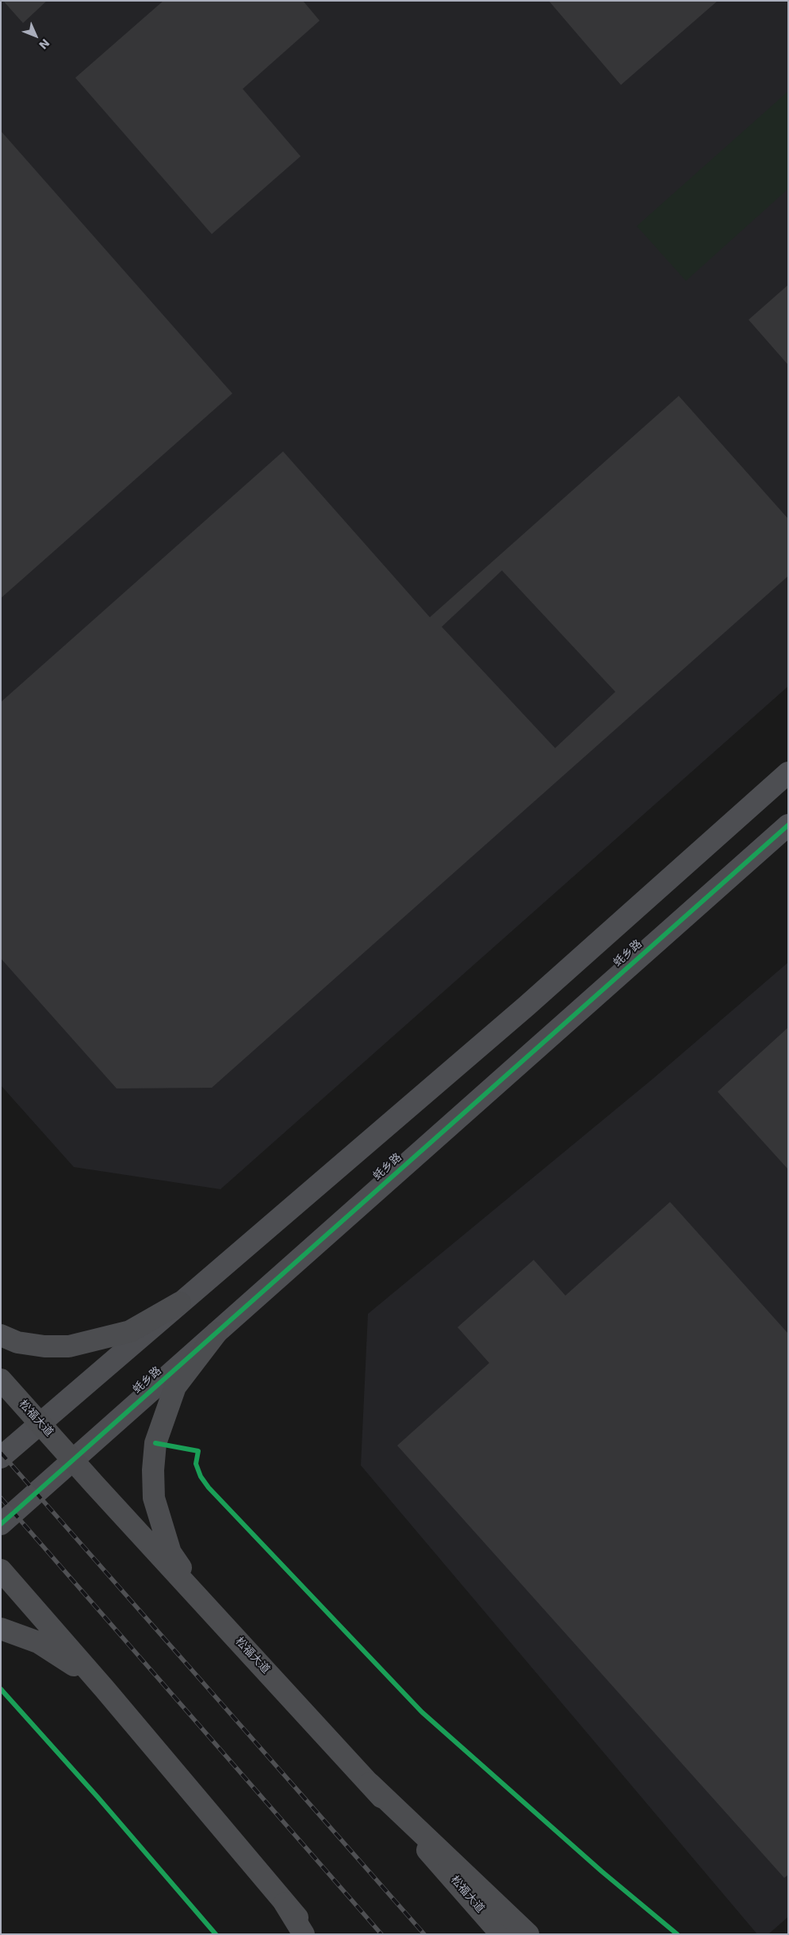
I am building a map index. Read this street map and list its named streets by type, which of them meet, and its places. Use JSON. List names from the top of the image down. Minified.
{"streets":{"main road":["松福大道"],"street":["蚝乡路"]},"crossings":[["蚝乡路","松福大道"]],"north":"bottom right"}
